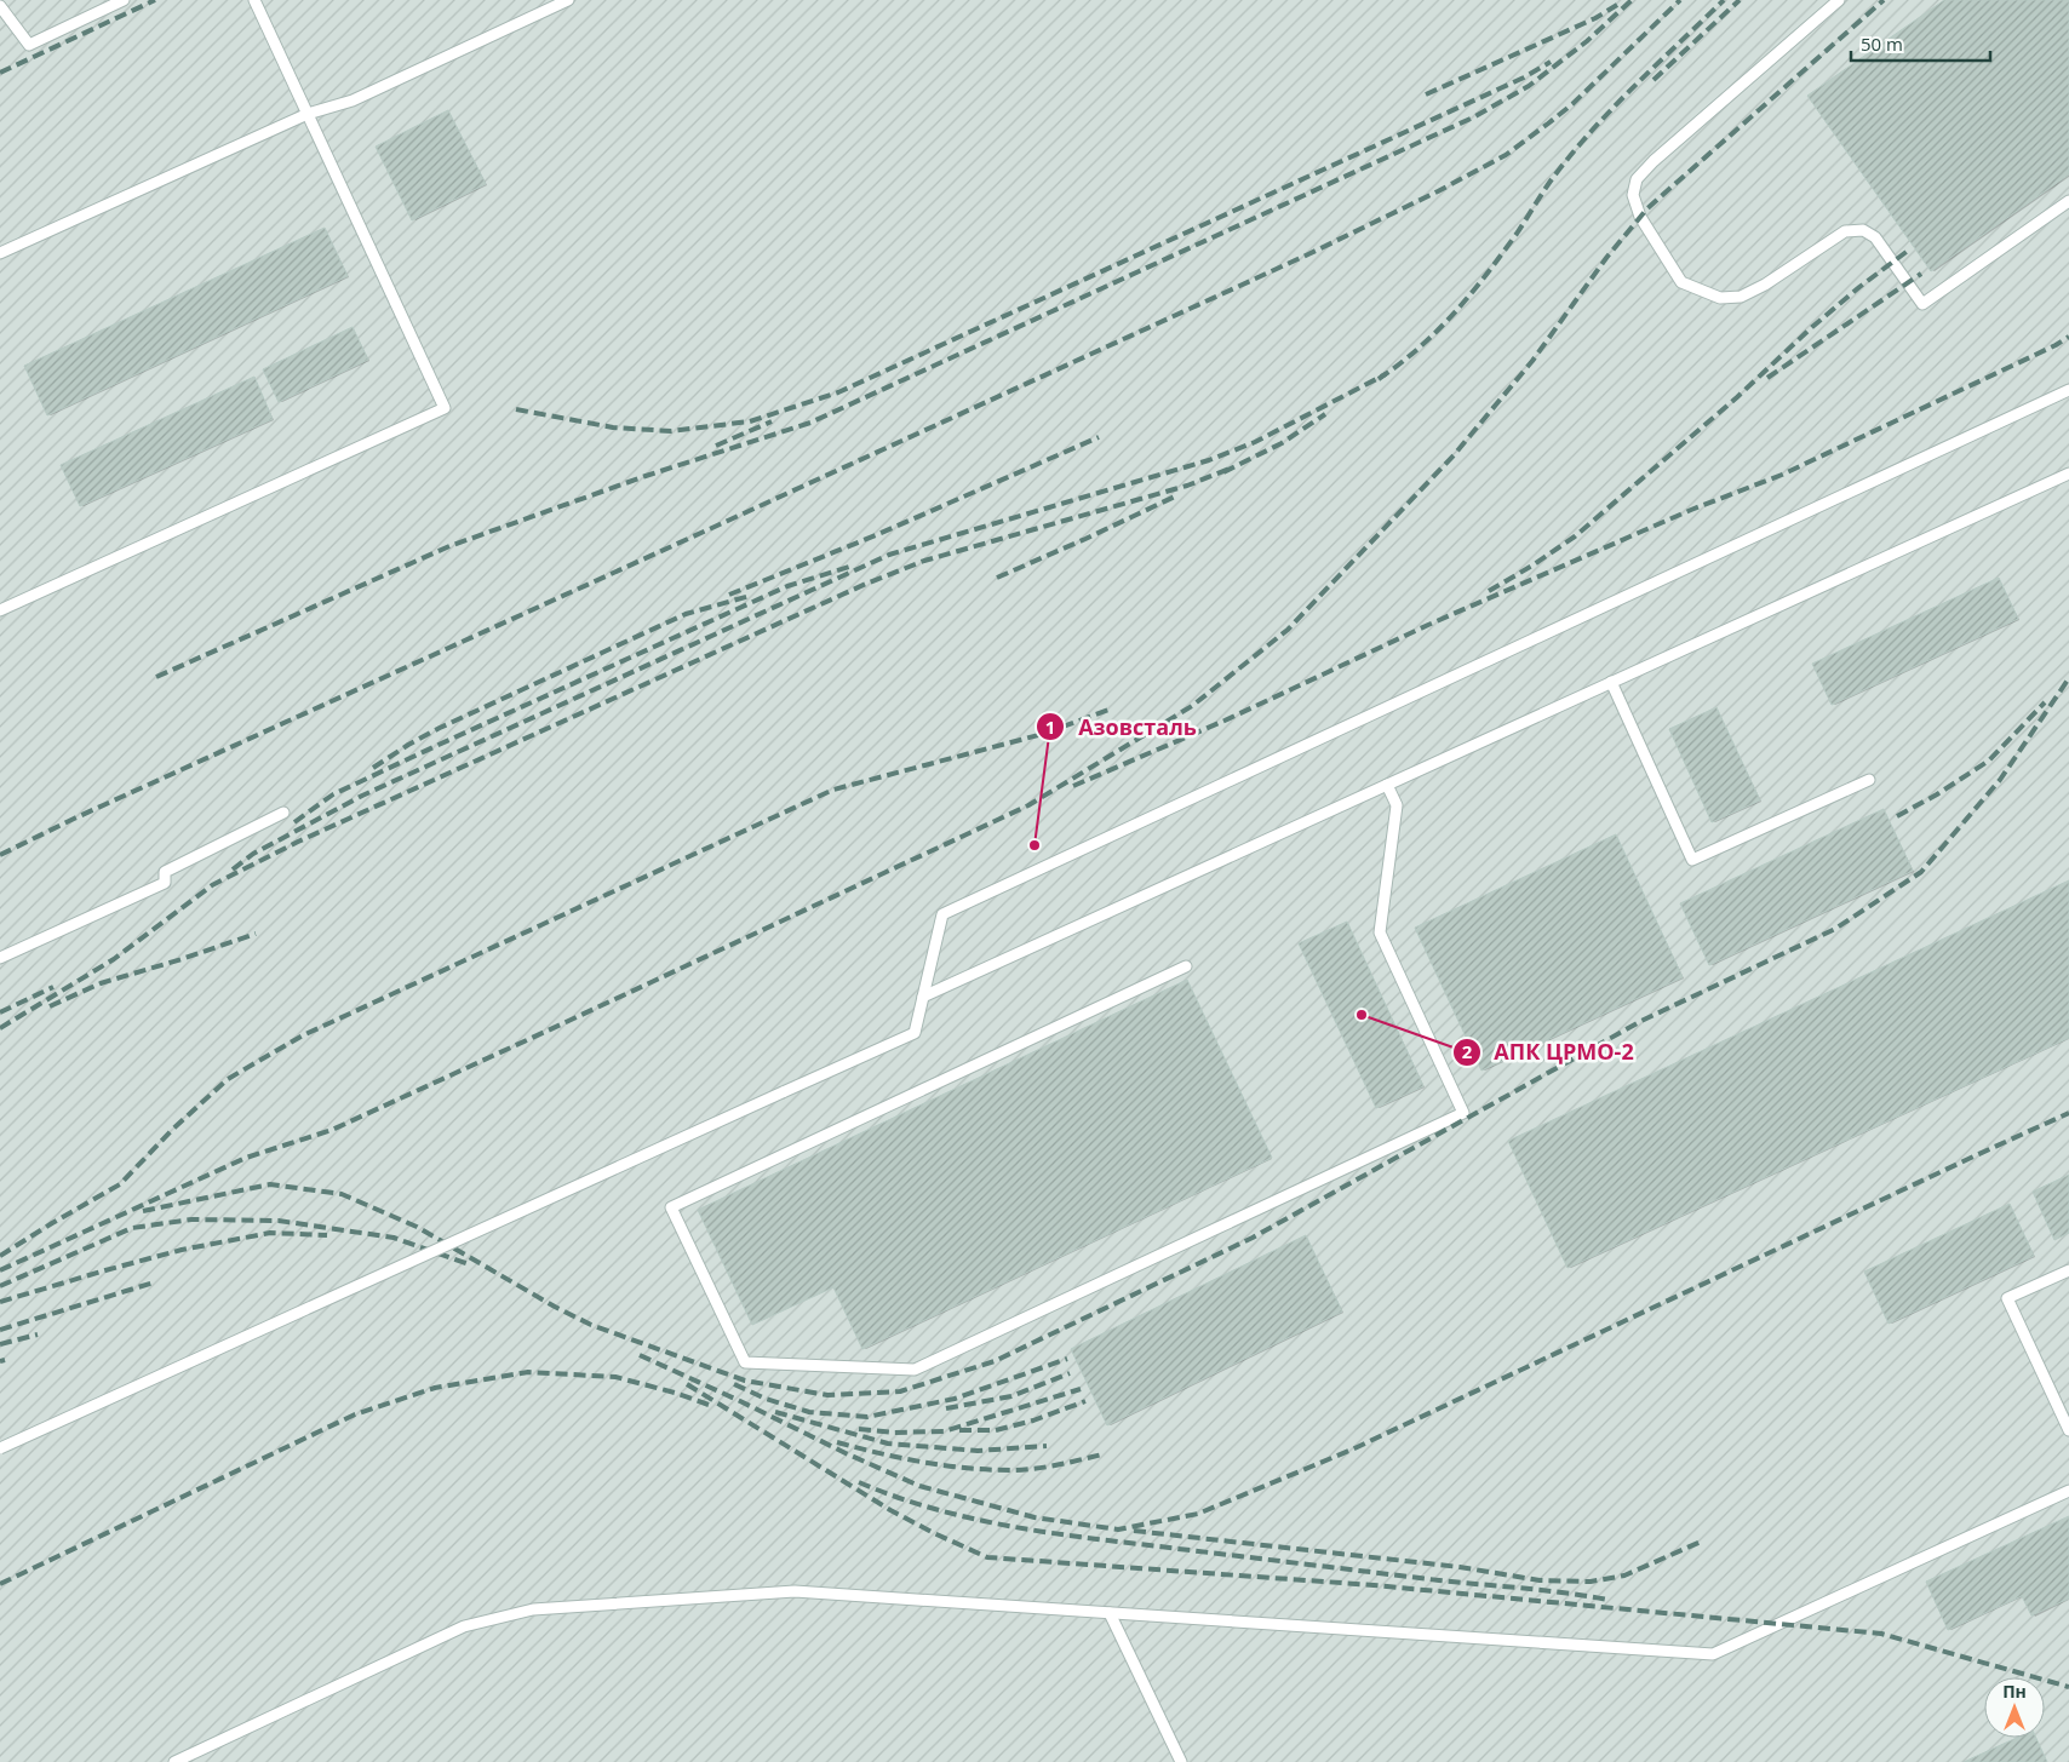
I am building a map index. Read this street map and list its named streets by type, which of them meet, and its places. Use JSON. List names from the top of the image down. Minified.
{"places":["Азовсталь","АПК ЦРМО-2"],"scale_bar":"50 m","north":"top"}
